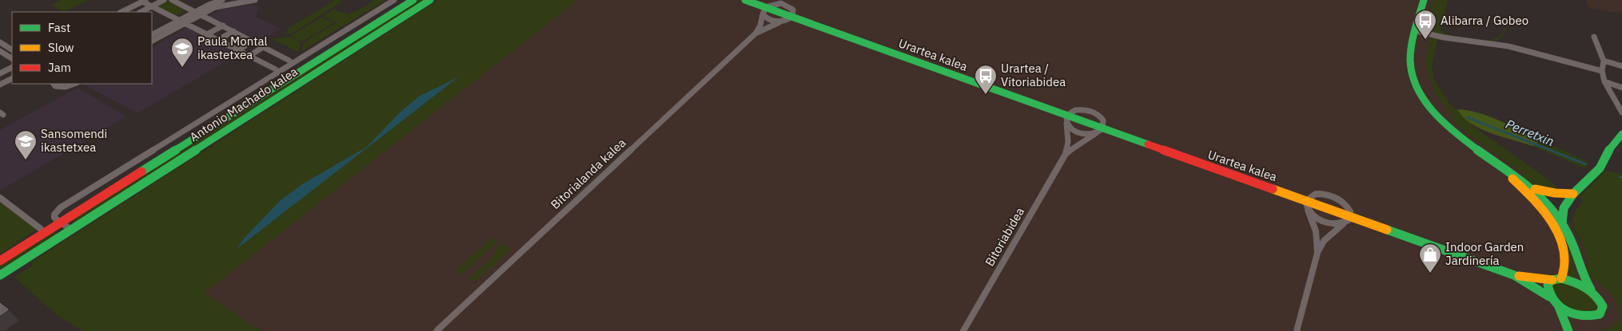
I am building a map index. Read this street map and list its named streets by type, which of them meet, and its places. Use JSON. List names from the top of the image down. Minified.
{"streets":{"street":["Urartea kalea","Antonio Machado kalea","Bitorialanda kalea","Bitoriabidea"]},"crossings":[["Urartea kalea","Bitorialanda kalea"],["Urartea kalea","Bitoriabidea"]],"water":["Perretxin"],"places":{"bus stop":["Alibarra / Gobeo","Urartea / Vitoriabidea"],"school or university":["Paula Montal ikastetxea","Sansomendi ikastetxea"],"shop":["Indoor Garden Jardinería"]},"legend":["Fast","Slow","Jam"]}
